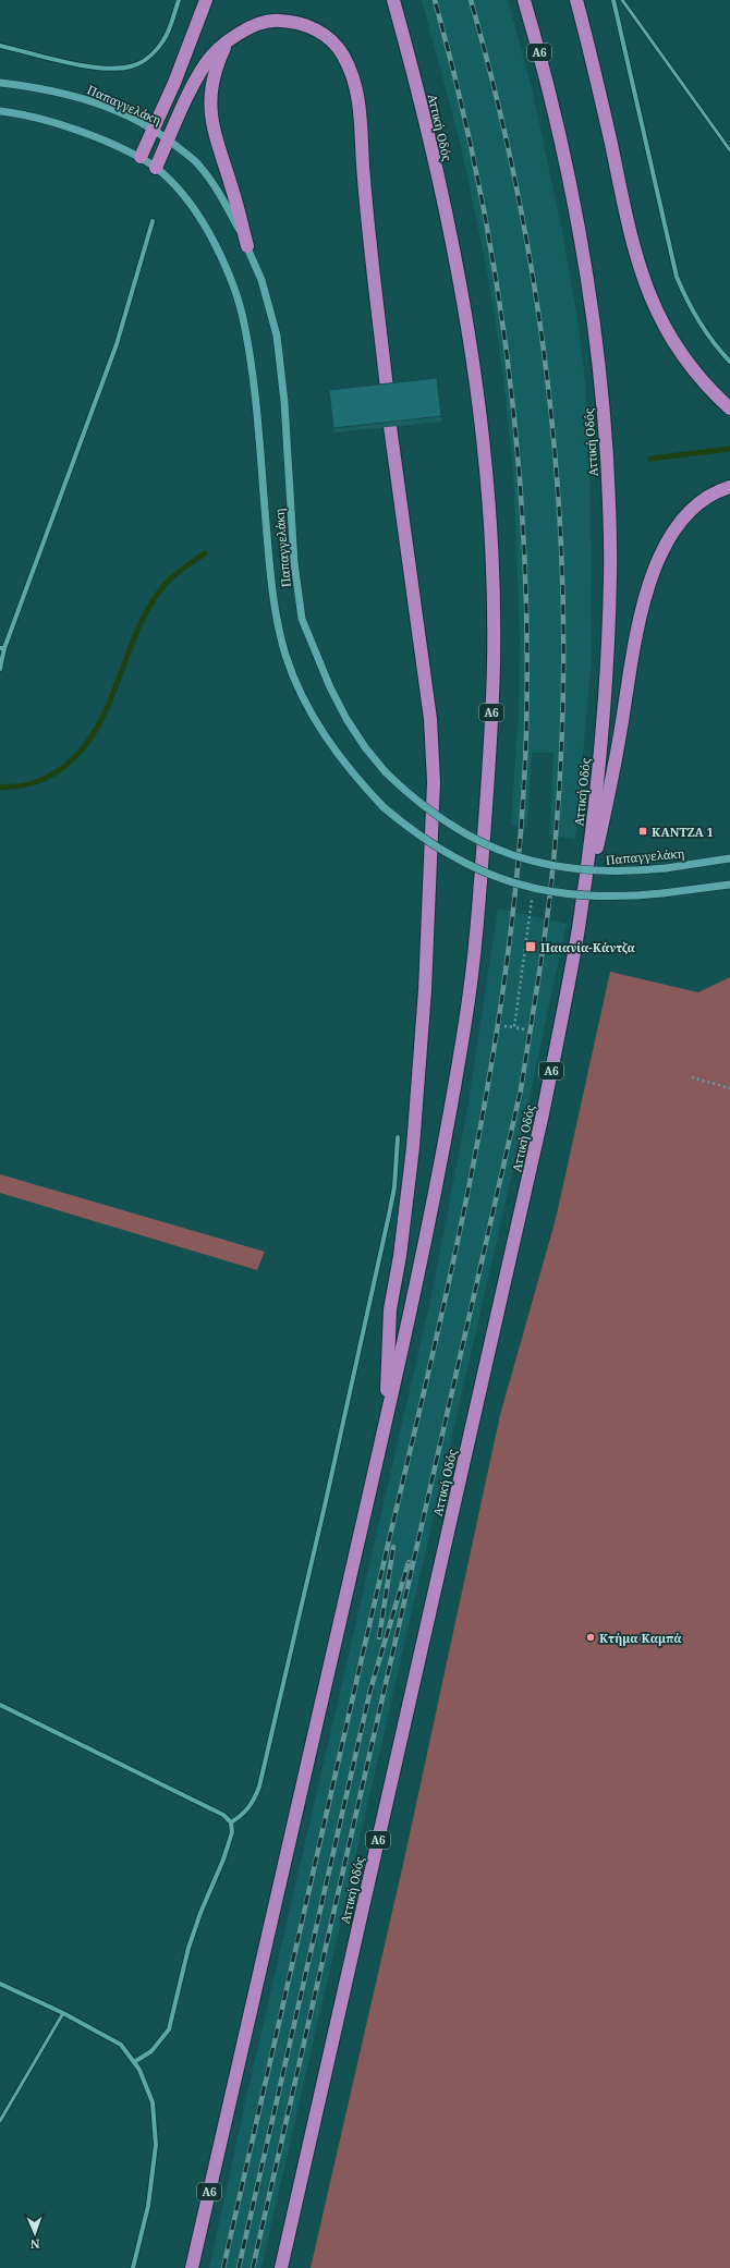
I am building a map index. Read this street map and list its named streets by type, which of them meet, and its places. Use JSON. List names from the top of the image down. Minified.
{"streets":{"highway":["Α6","Αττική Οδός"],"street":["Παπαγγελάκη"]},"places":{"transit":["ΚΑΝΤΖΑ 1","Παιανία-Κάντζα"],"other":["Kτήμα Καμπά"]},"north":"bottom"}
